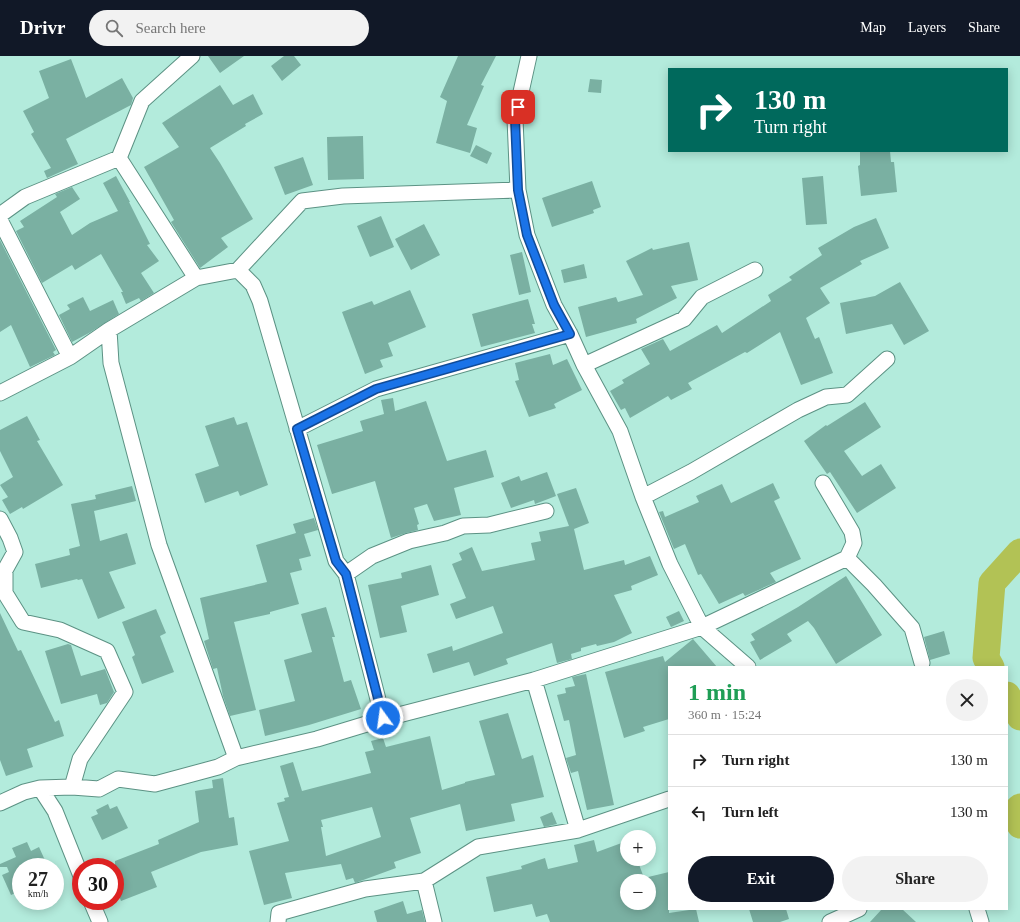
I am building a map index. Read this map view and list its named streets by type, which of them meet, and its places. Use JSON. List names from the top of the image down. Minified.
{"page":{"header":"Drivr","search":"Search here","nav":["Map","Layers","Share"],"turn":["130 m","Turn right"],"heading":["1 min","360 m · 15:24"],"list":[{"name":"Turn right","value":"130 m"},{"name":"Turn left","value":"130 m"}],"map_buttons":["+","−"],"buttons":["Exit","Share"],"speed":"27 km/h","limit":"30"}}
